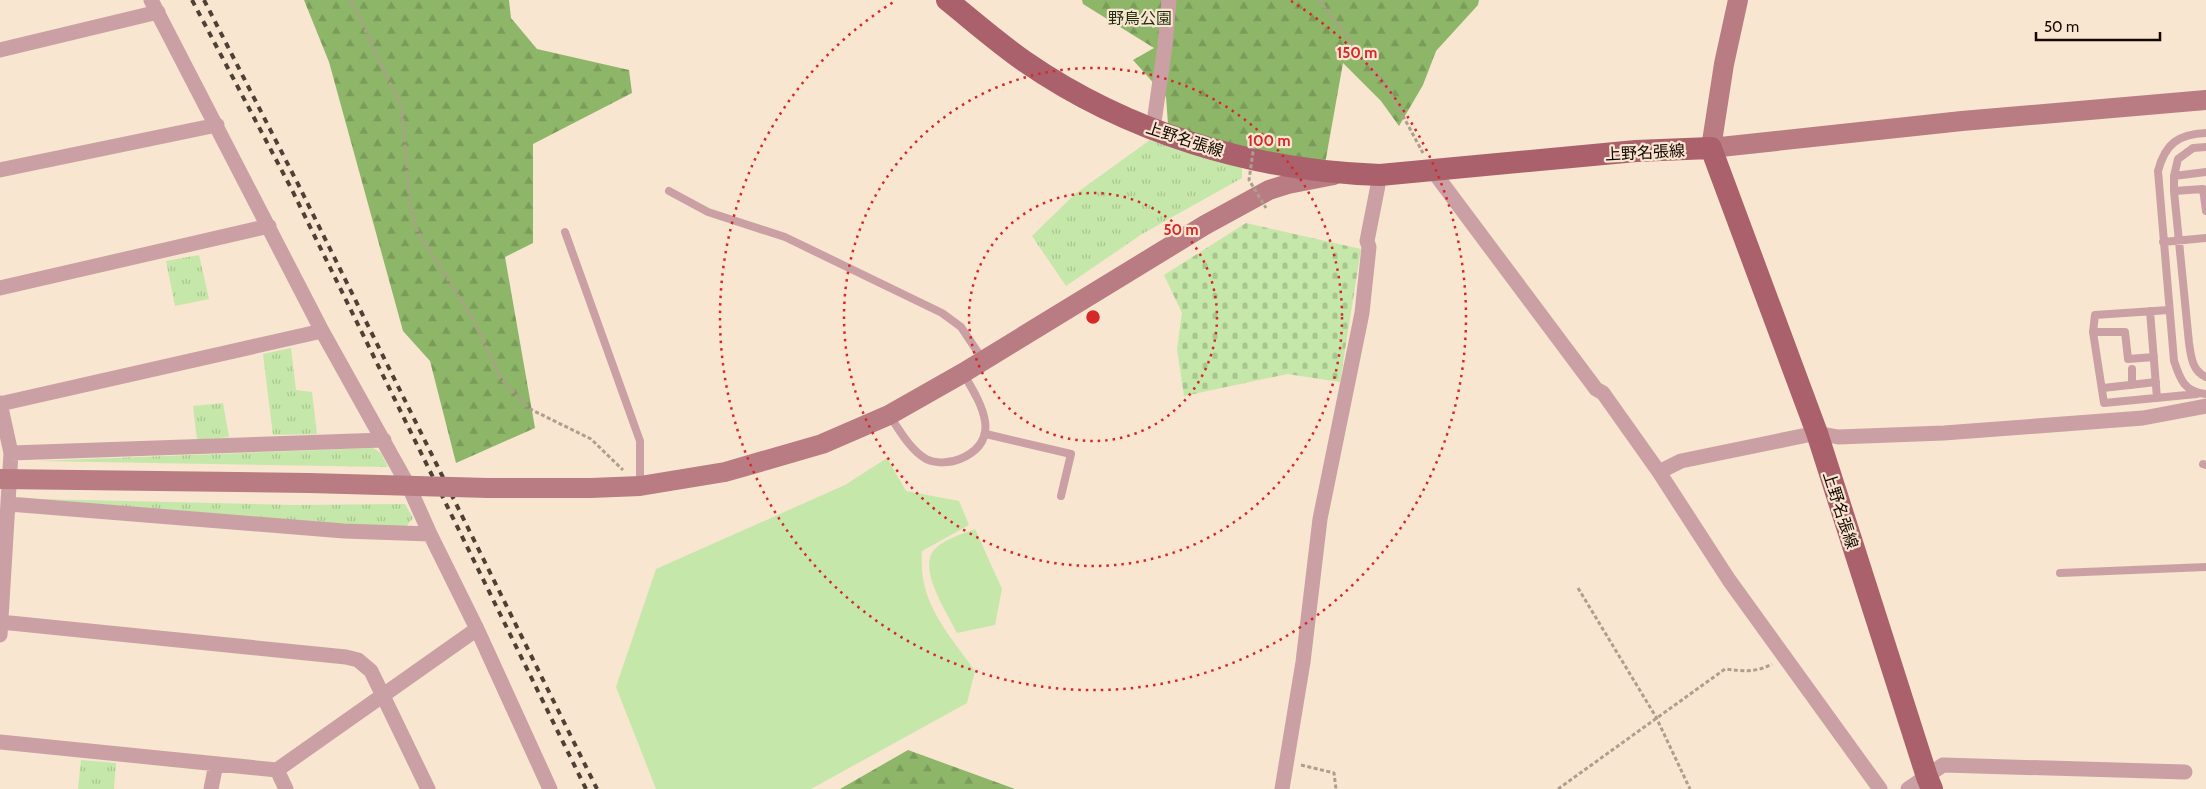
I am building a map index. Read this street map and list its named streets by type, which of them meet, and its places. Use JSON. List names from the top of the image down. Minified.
{"streets":{"main road":["上野名張線"]},"parks":["野鳥公園"],"scale_bar":"50 m","rings":["150 m","100 m","50 m"]}
